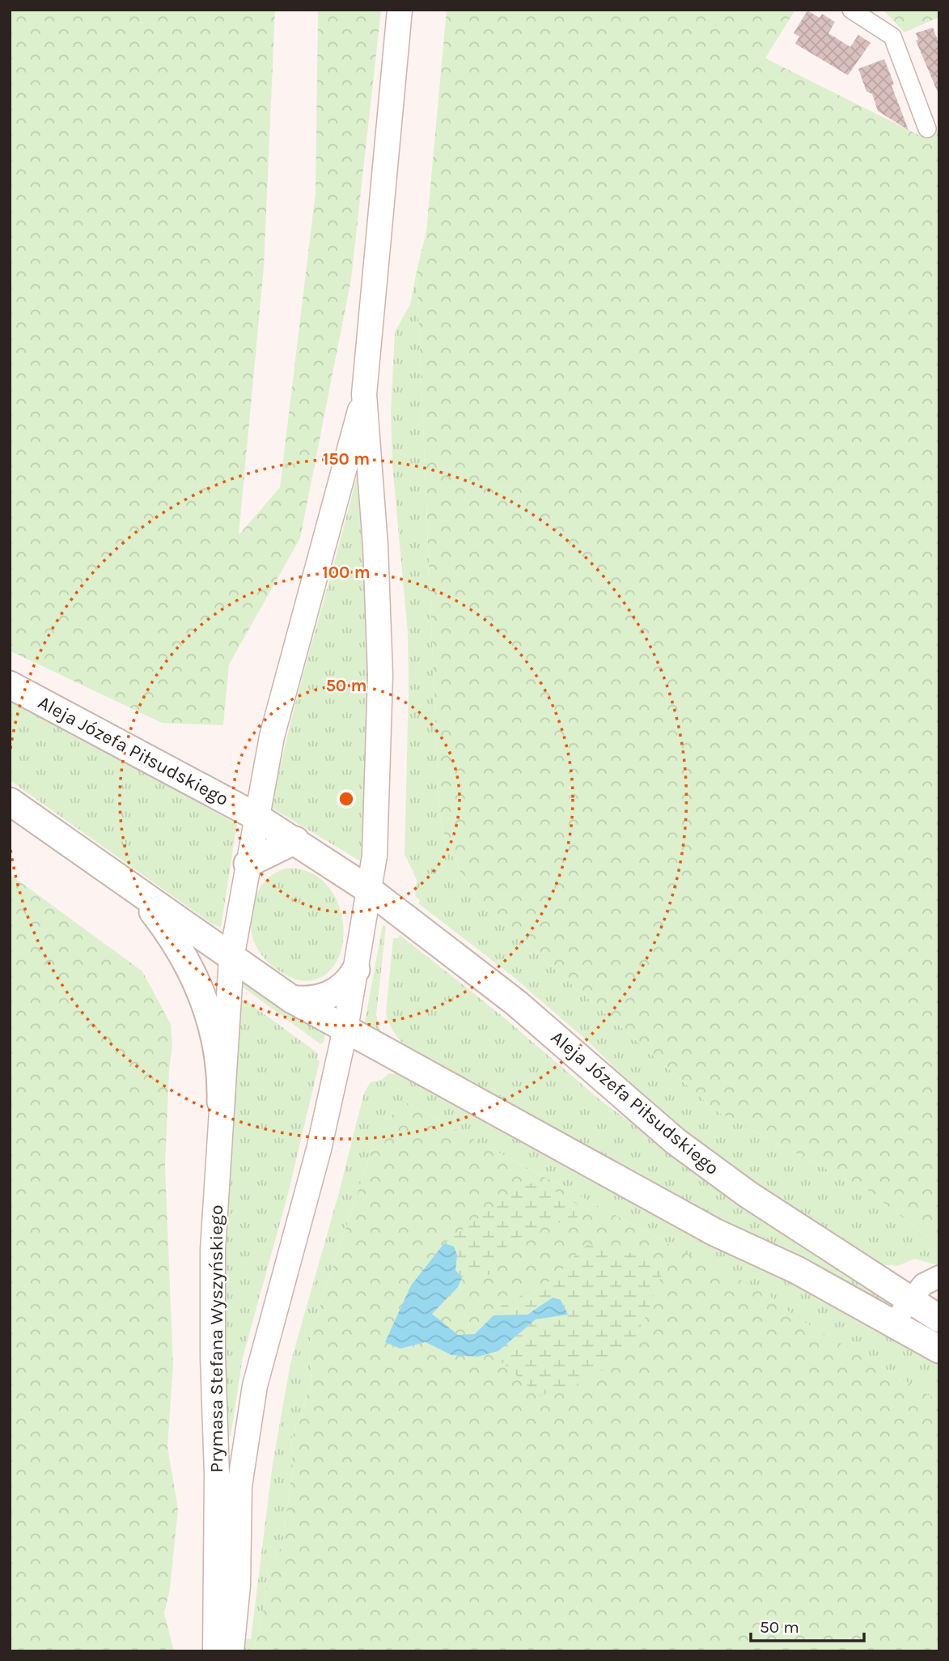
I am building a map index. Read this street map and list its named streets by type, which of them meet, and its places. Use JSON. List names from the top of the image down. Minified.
{"streets":{"main road":["Aleja Józefa Piłsudskiego","Prymasa Stefana Wyszyńskiego"]},"crossings":[["Aleja Józefa Piłsudskiego","Prymasa Stefana Wyszyńskiego"]],"scale_bar":"50 m","rings":["150 m","100 m","50 m"]}
